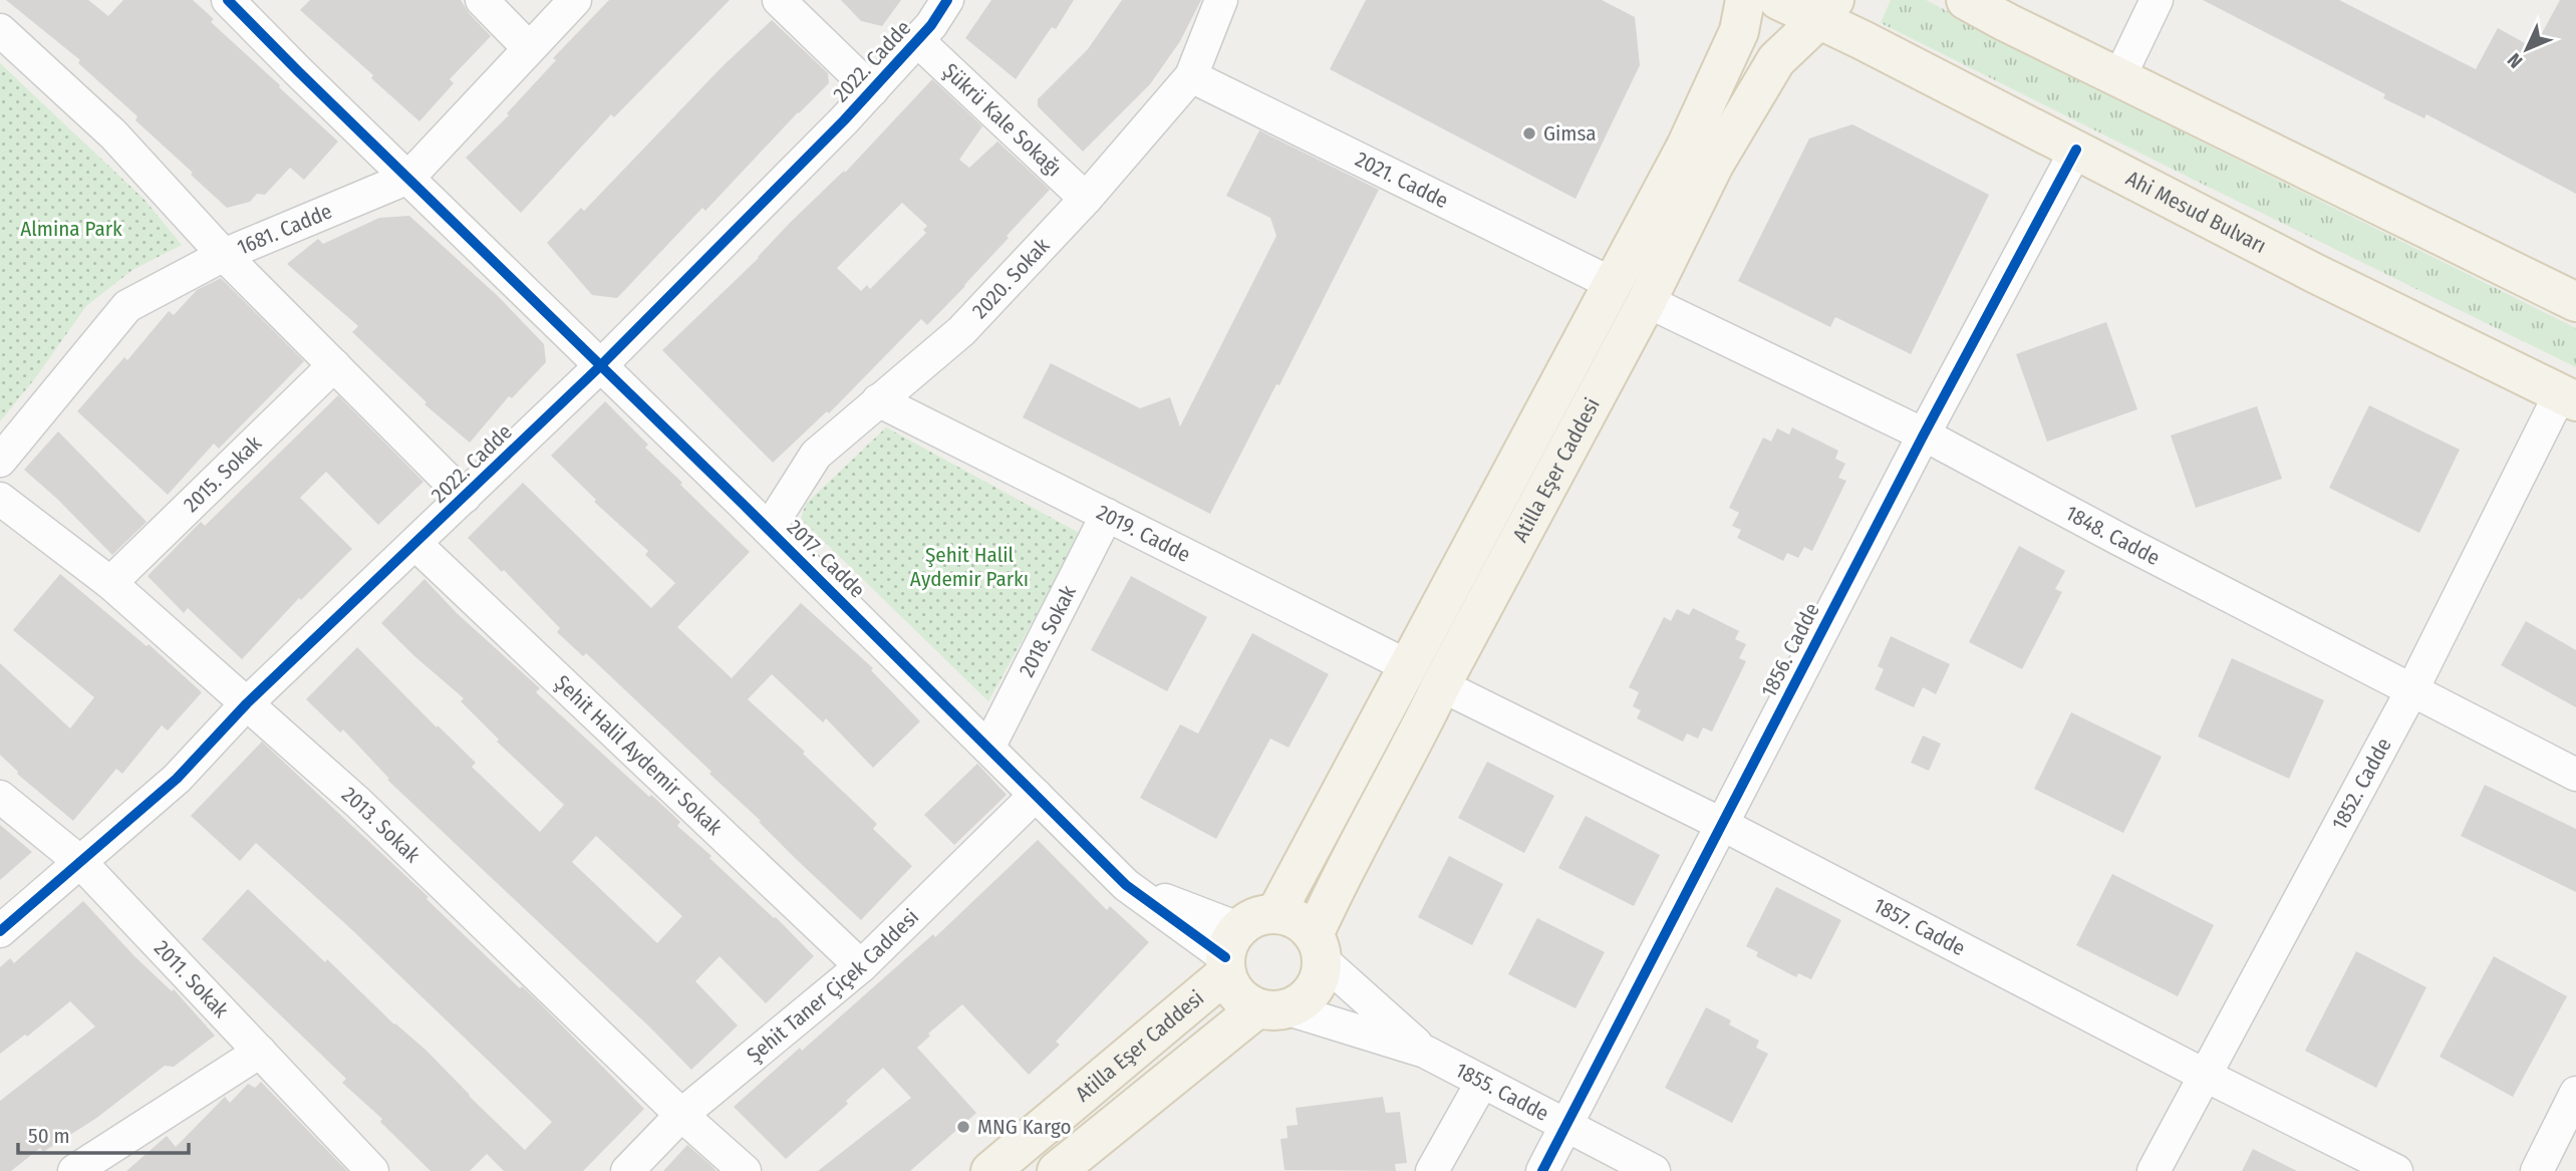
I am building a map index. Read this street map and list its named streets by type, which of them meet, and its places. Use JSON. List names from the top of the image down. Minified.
{"streets":{"main road":["Ahi Mesud Bulvarı","Atilla Eşer Caddesi"],"street":["2022. Cadde","Şükrü Kale Sokağı","2021. Cadde","1681. Cadde","2020. Sokak","2015. Sokak","2019. Cadde","1848. Cadde","2017. Cadde","2018. Sokak","1856. Cadde","Şehit Halil Aydemir Sokak","1852. Cadde","2013. Sokak","1857. Cadde","2011. Sokak","Şehit Taner Çiçek Caddesi","1855. Cadde"]},"crossings":[["2022. Cadde","Şükrü Kale Sokağı"],["2022. Cadde","2017. Cadde"],["2022. Cadde","Şehit Halil Aydemir Sokak"],["2022. Cadde","2013. Sokak"],["2022. Cadde","2011. Sokak"],["Şükrü Kale Sokağı","2020. Sokak"],["2021. Cadde","2020. Sokak"],["2021. Cadde","Atilla Eşer Caddesi"],["Ahi Mesud Bulvarı","Atilla Eşer Caddesi"],["Ahi Mesud Bulvarı","1856. Cadde"],["Ahi Mesud Bulvarı","1852. Cadde"],["1681. Cadde","2017. Cadde"],["2020. Sokak","2019. Cadde"],["2020. Sokak","2017. Cadde"],["Atilla Eşer Caddesi","2019. Cadde"],["Atilla Eşer Caddesi","1848. Cadde"],["Atilla Eşer Caddesi","2017. Cadde"],["Atilla Eşer Caddesi","1857. Cadde"],["Atilla Eşer Caddesi","1855. Cadde"],["2015. Sokak","2013. Sokak"],["2019. Cadde","2018. Sokak"],["1848. Cadde","1856. Cadde"],["1848. Cadde","1852. Cadde"],["2017. Cadde","2018. Sokak"],["2017. Cadde","Şehit Taner Çiçek Caddesi"],["2017. Cadde","1855. Cadde"],["1856. Cadde","1857. Cadde"],["1856. Cadde","1855. Cadde"],["Şehit Halil Aydemir Sokak","Şehit Taner Çiçek Caddesi"],["1852. Cadde","1857. Cadde"],["2013. Sokak","Şehit Taner Çiçek Caddesi"]],"parks":["Almina Park","Şehit Halil Aydemir Parkı"],"places":["Gimsa","MNG Kargo"],"scale_bar":"50 m","north":"bottom left"}
